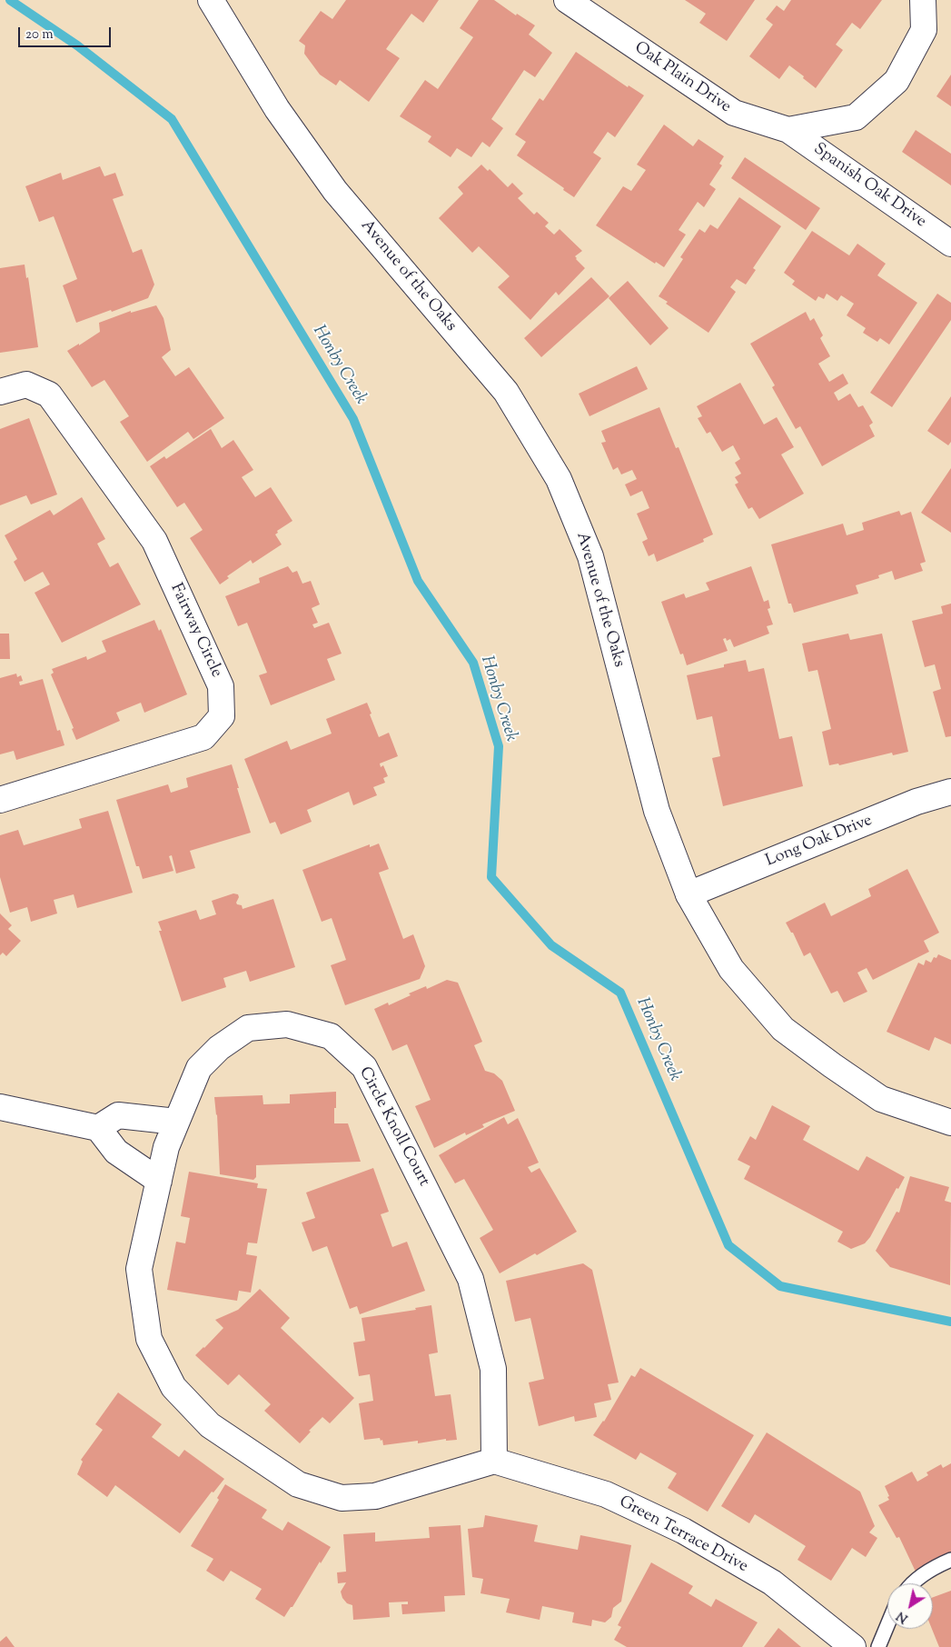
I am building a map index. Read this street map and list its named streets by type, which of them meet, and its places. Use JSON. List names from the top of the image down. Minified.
{"streets":{"street":["Oak Plain Drive","Spanish Oak Drive","Avenue of the Oaks","Fairway Circle","Long Oak Drive","Circle Knoll Court","Green Terrace Drive"]},"crossings":[["Oak Plain Drive","Spanish Oak Drive"],["Avenue of the Oaks","Long Oak Drive"],["Circle Knoll Court","Green Terrace Drive"]],"water":["Honby Creek"],"scale_bar":"20 m","north":"bottom left"}
